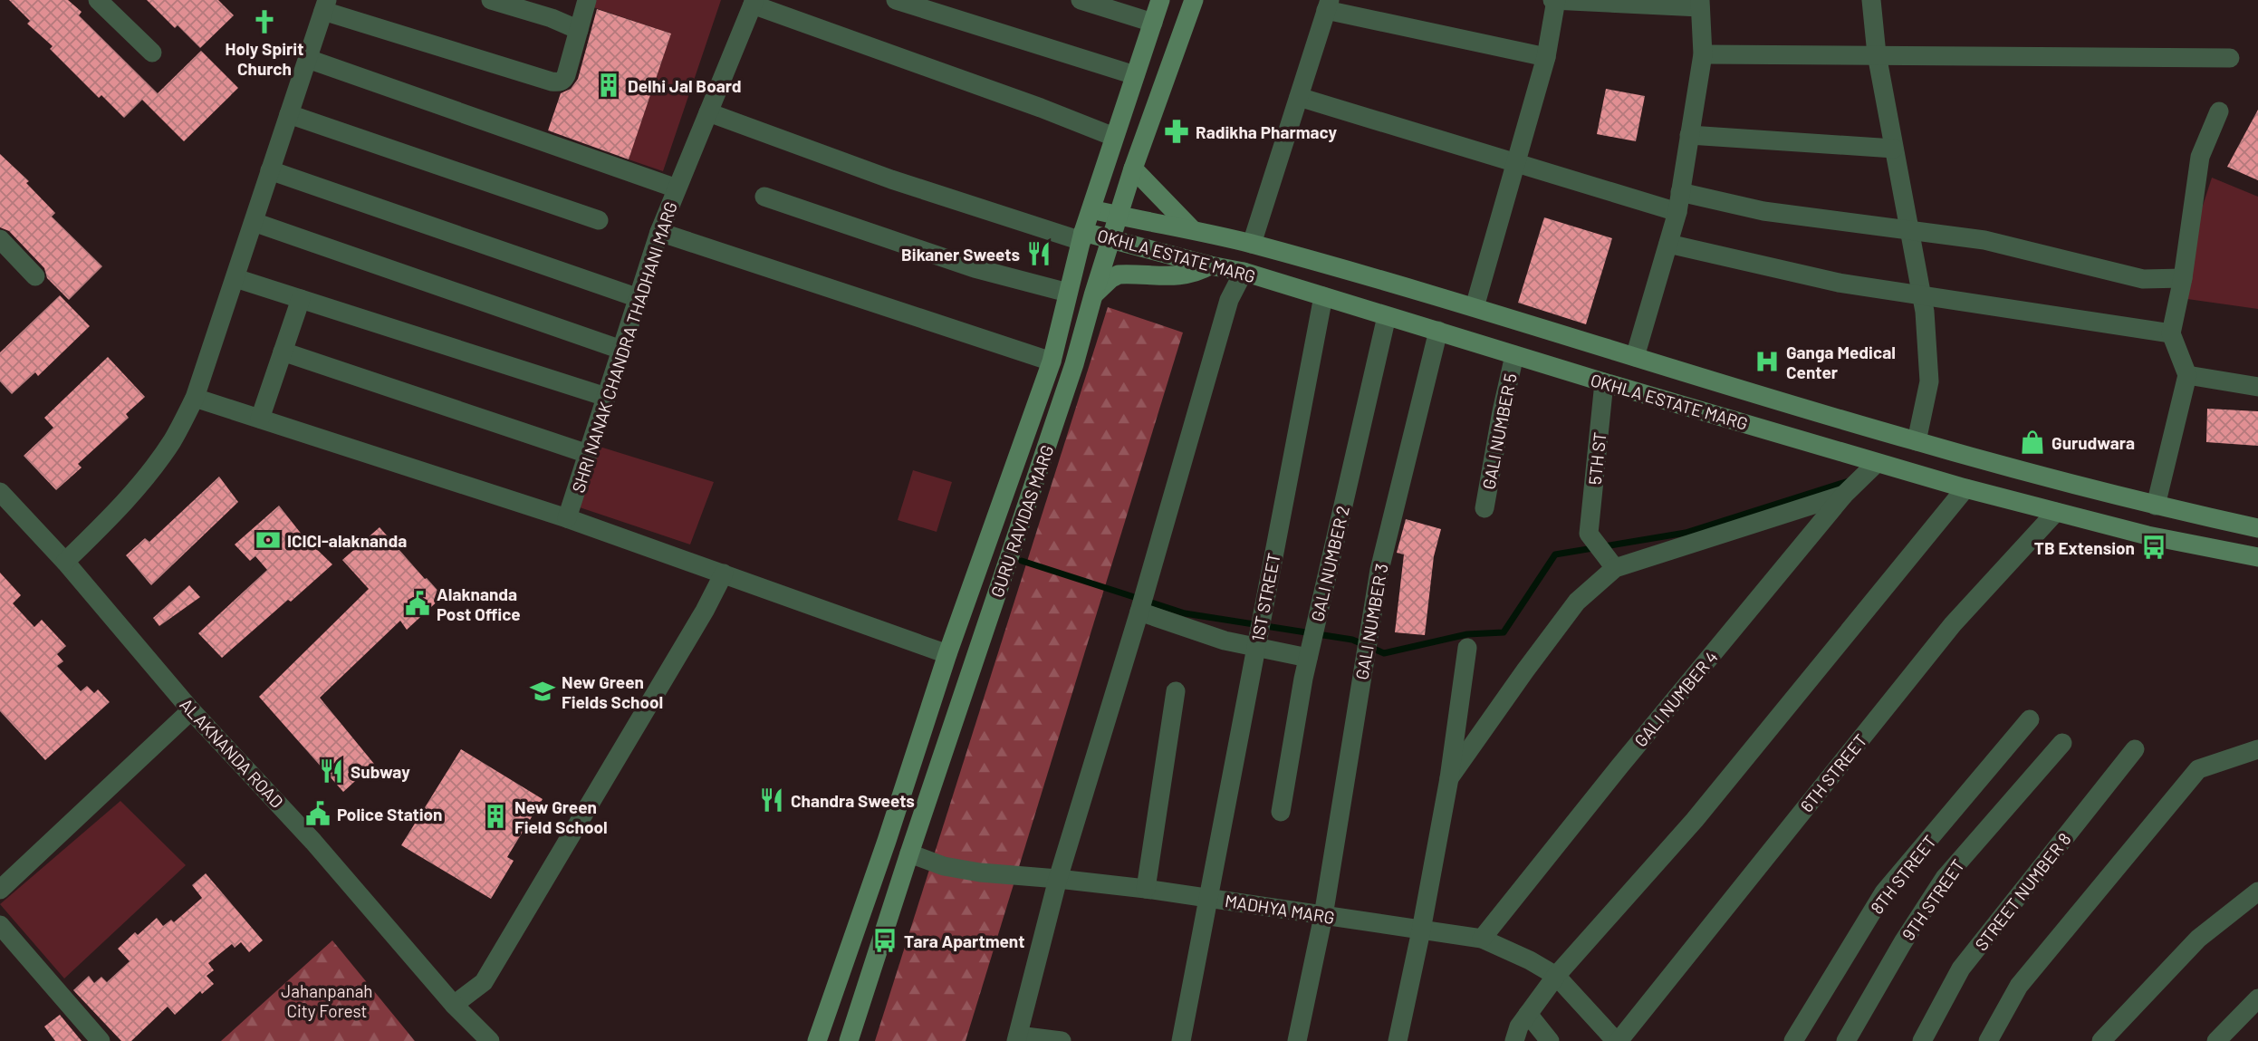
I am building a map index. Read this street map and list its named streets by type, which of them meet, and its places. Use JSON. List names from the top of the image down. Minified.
{"streets":{"main road":["OKHLA ESTATE MARG","GURU RAVIDAS MARG"],"street":["SHRI NANAK CHANDRA THADHANI MARG","GALI NUMBER 5","5TH ST","GALI NUMBER 2","1ST STREET","GALI NUMBER 3","GALI NUMBER 4","ALAKNANDA ROAD","6TH STREET","8TH STREET","STREET NUMBER 8","9TH STREET","MADHYA MARG"]},"crossings":[["OKHLA ESTATE MARG","GALI NUMBER 5"],["OKHLA ESTATE MARG","5TH ST"],["OKHLA ESTATE MARG","GURU RAVIDAS MARG"],["OKHLA ESTATE MARG","GALI NUMBER 2"],["OKHLA ESTATE MARG","1ST STREET"],["OKHLA ESTATE MARG","GALI NUMBER 3"],["OKHLA ESTATE MARG","GALI NUMBER 4"],["OKHLA ESTATE MARG","6TH STREET"],["GURU RAVIDAS MARG","MADHYA MARG"],["1ST STREET","MADHYA MARG"],["GALI NUMBER 3","MADHYA MARG"],["GALI NUMBER 4","MADHYA MARG"],["6TH STREET","MADHYA MARG"]],"parks":["Jahanpanah City Forest"],"places":{"church":["Holy Spirit Church"],"building":["Delhi Jal Board","New Green Field School"],"pharmacy":["Radikha Pharmacy"],"restaurant":["Bikaner Sweets","Subway","Chandra Sweets"],"hospital":["Ganga Medical Center"],"shop":["Gurudwara"],"bank":["ICICI-alaknanda"],"bus stop":["TB Extension","Tara Apartment"],"public building":["Alaknanda Post Office","Police Station"],"school or university":["New Green Fields School"]}}
